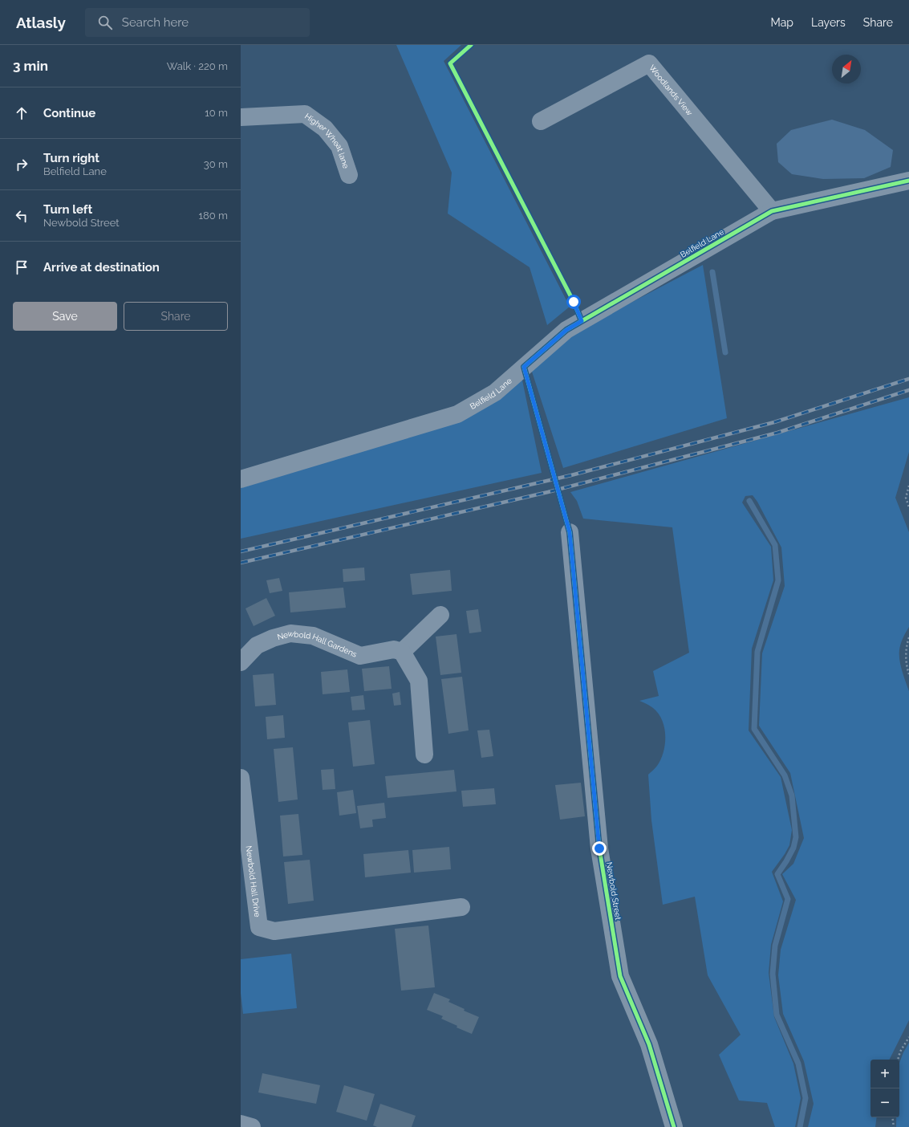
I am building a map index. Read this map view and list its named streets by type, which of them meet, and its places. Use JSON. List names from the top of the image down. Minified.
{"streets":{"street":["Woodlands View","Higher Wheat lane","Belfield Lane","Newbold Hall Gardens","Newbold Hall Drive","Newbold Street"]},"crossings":[["Woodlands View","Belfield Lane"]],"north":"top right","page":{"header":"Atlasly","search":"Search here","nav":["Map","Layers","Share"],"heading":["3 min","Walk · 220 m"],"list":[["Continue","10 m"],["Turn right","Belfield Lane","30 m"],["Turn left","Newbold Street","180 m"],"Arrive at destination"],"buttons":["Save","Share"],"map_buttons":["+","−"]}}
